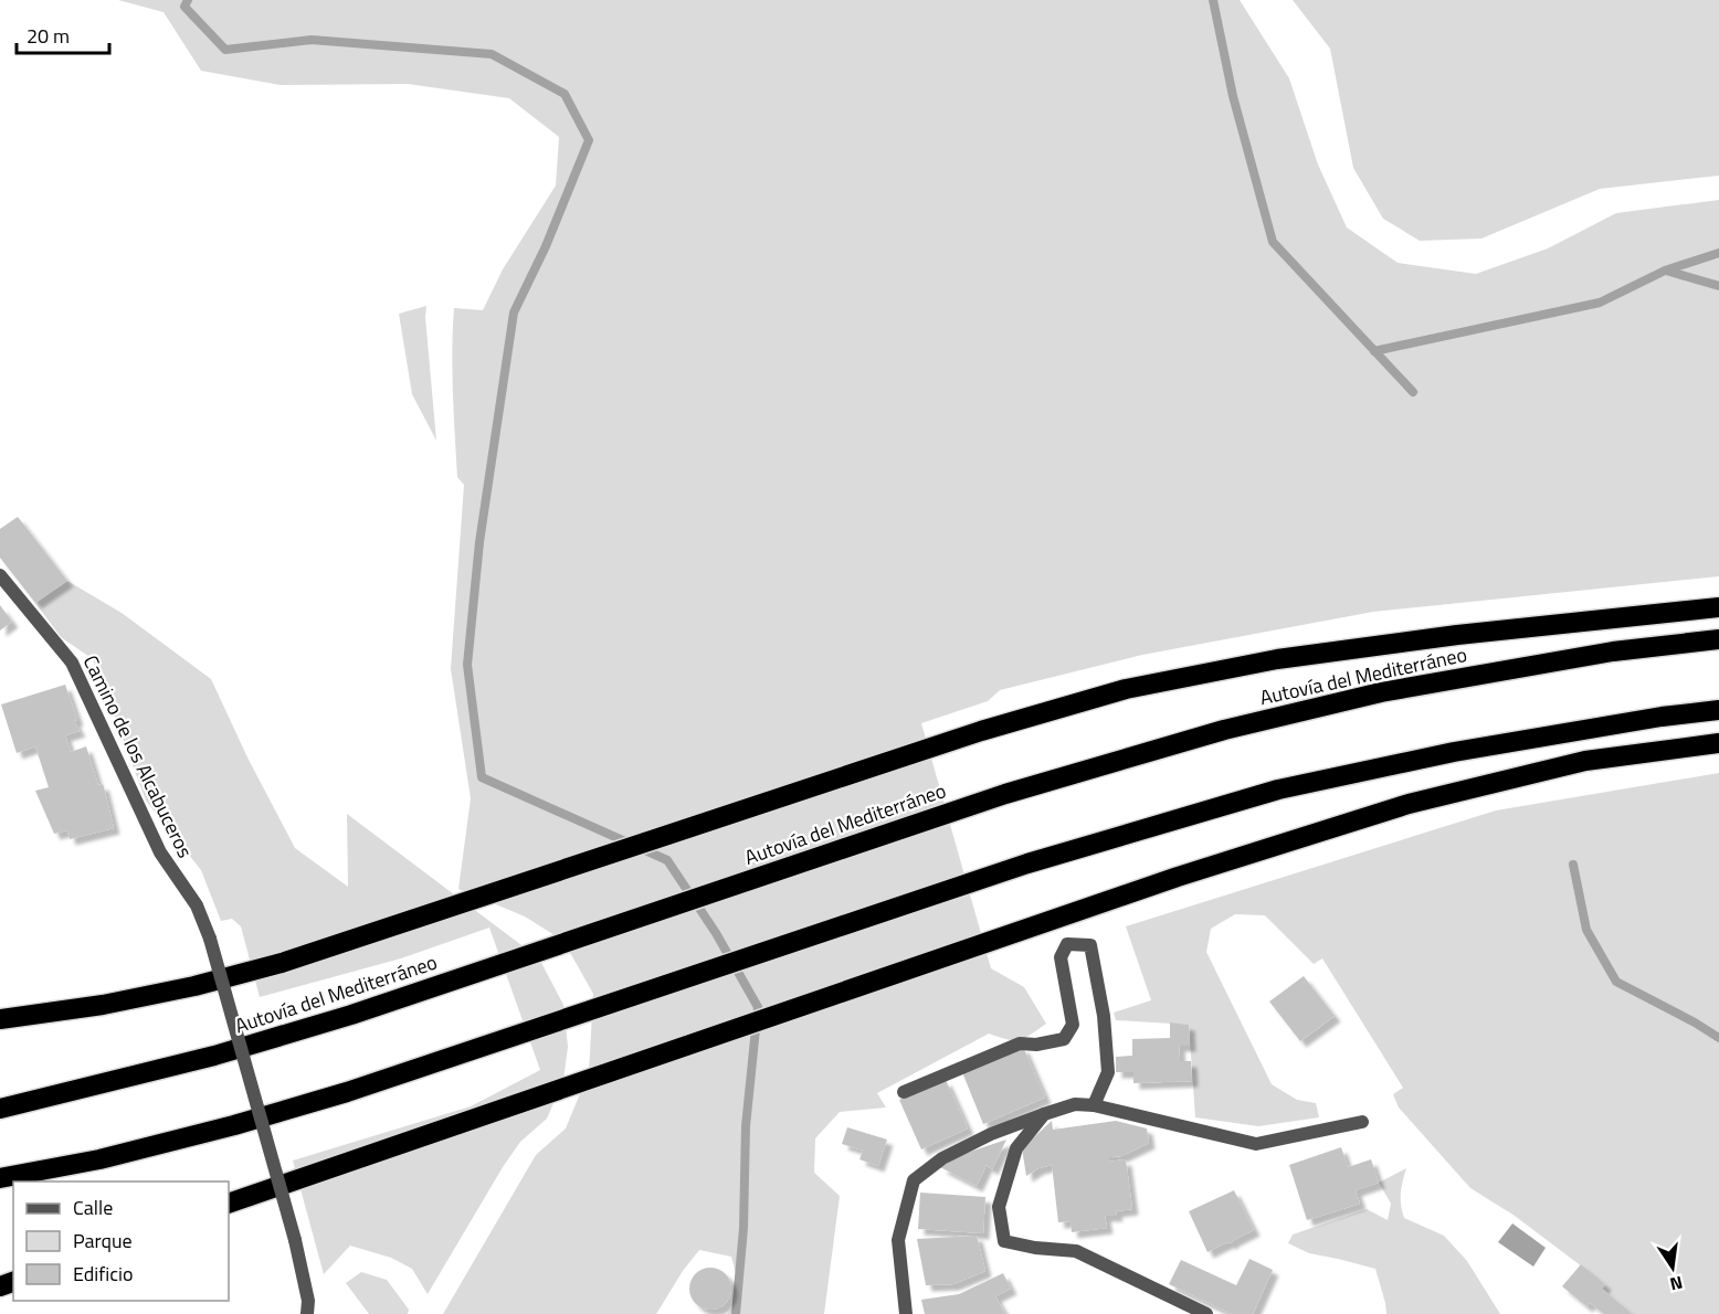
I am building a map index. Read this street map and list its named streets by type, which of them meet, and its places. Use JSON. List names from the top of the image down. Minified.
{"streets":{"highway":["Autovía del Mediterráneo"],"street":["Camino de los Alcabuceros"]},"legend":["Calle","Parque","Edificio"],"scale_bar":"20 m","north":"bottom"}
